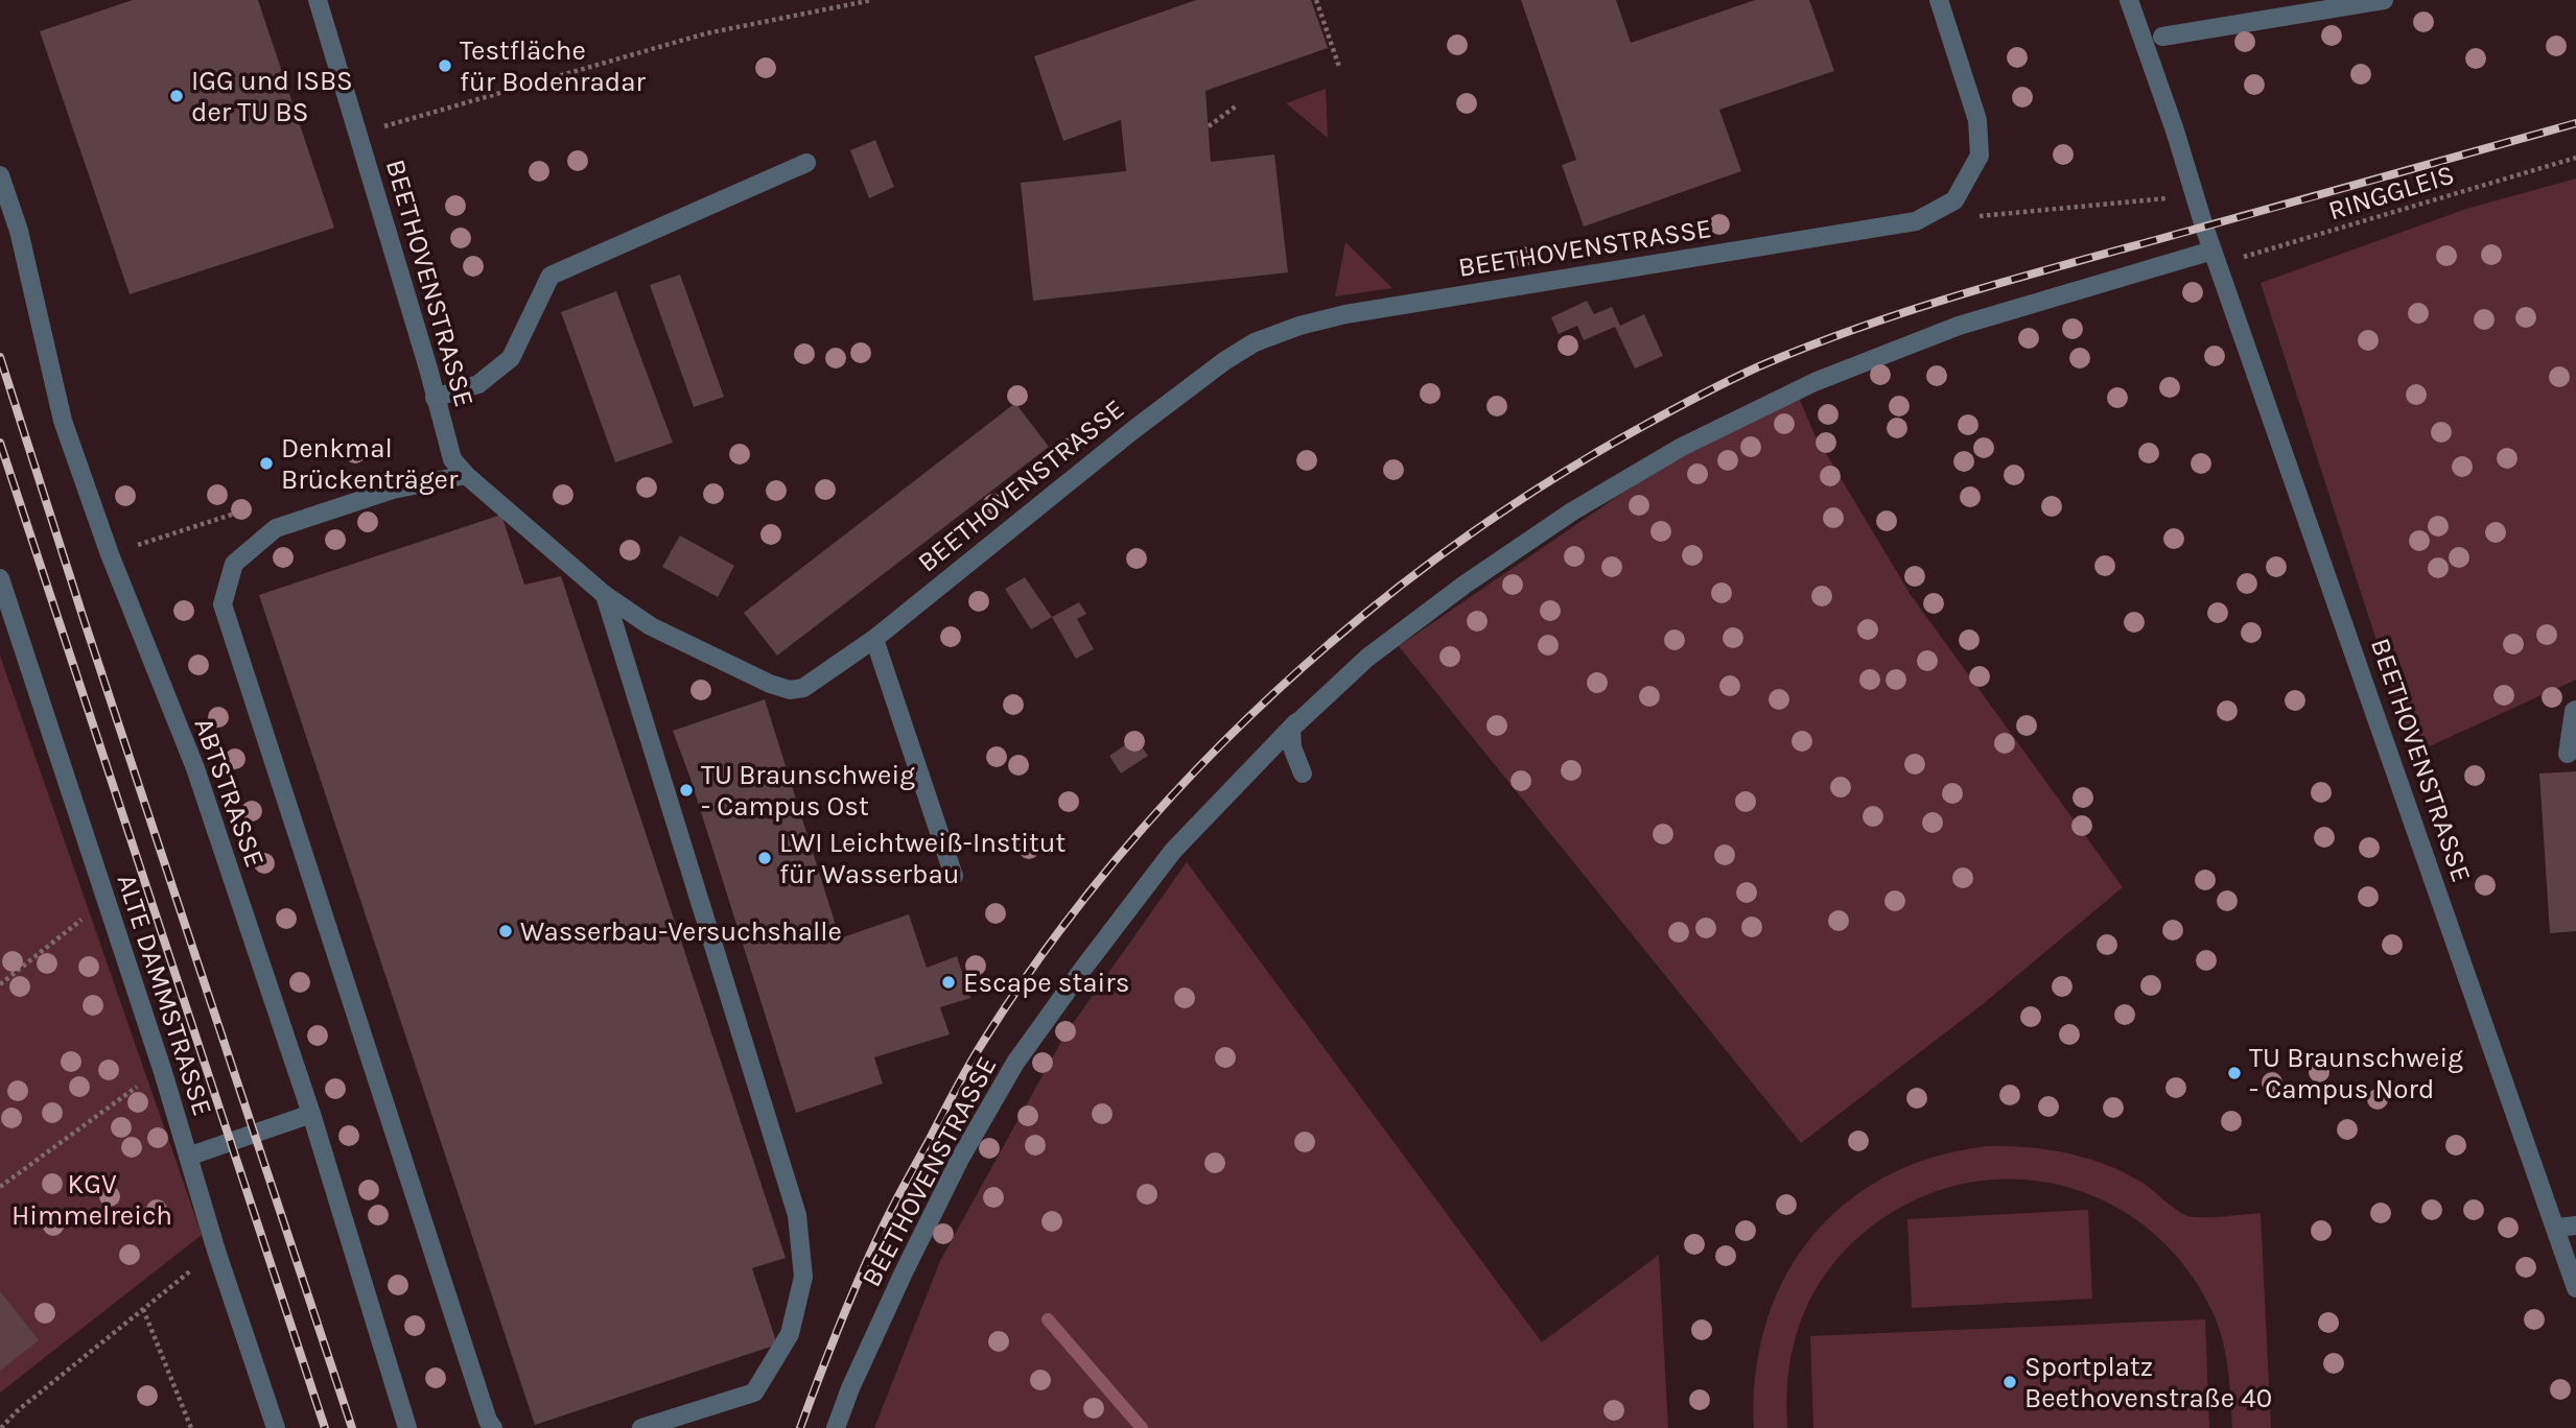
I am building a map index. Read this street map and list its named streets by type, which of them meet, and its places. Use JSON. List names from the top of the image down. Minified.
{"streets":{"street":["BEETHOVENSTRASSE","ABTSTRASSE","ALTE DAMMSTRASSE"],"path":["RINGGLEIS"]},"crossings":[["RINGGLEIS","BEETHOVENSTRASSE"]],"parks":["KGV Himmelreich"],"places":["Testfläche für Bodenradar","IGG und ISBS der TU BS","Denkmal Brückenträger","TU Braunschweig - Campus Ost","LWI Leichtweiß-Institut für Wasserbau","Wasserbau-Versuchshalle","Escape stairs","TU Braunschweig - Campus Nord","Sportplatz Beethovenstraße 40"]}
